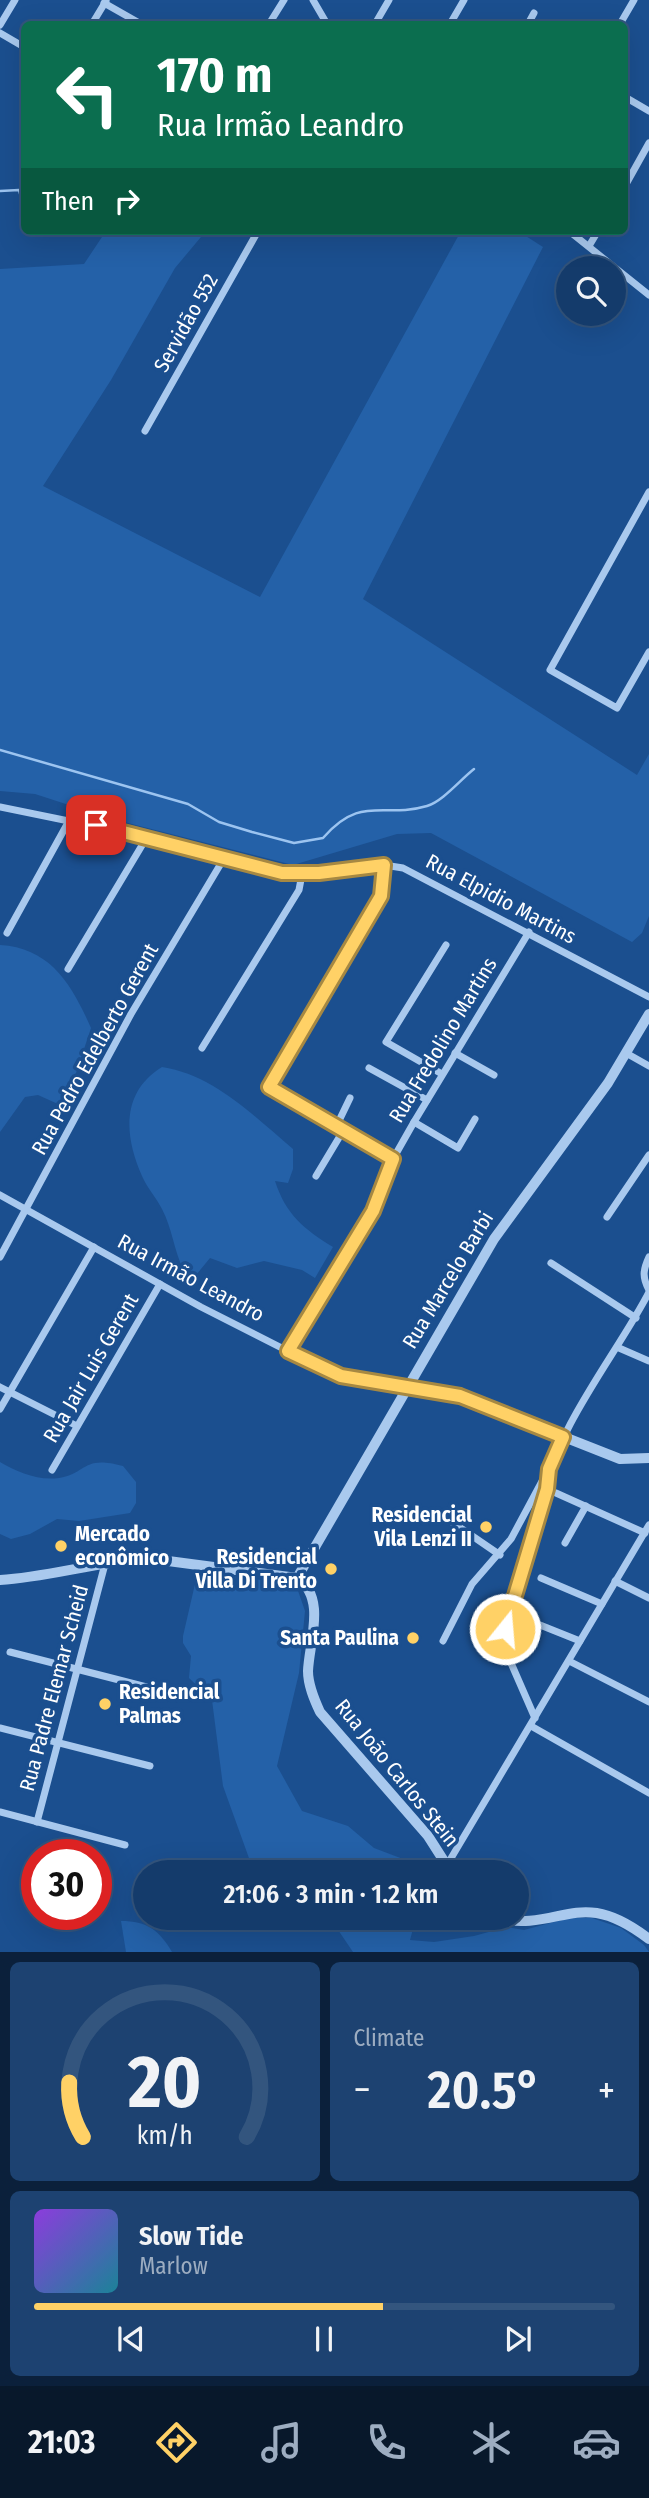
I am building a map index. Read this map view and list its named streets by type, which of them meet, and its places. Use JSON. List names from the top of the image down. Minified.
{"streets":{"street":["Servidão 552","Rua Elpidio Martins","Rua Fredolino Martins","Rua Pedro Edelberto Gerent","Rua Irmão Leandro","Rua Marcelo Barbi","Rua Jair Luis Gerent","Rua Padre Elemar Scheid","Rua João Carlos Stein"]},"crossings":[["Rua Elpidio Martins","Rua Fredolino Martins"],["Rua Elpidio Martins","Rua Pedro Edelberto Gerent"],["Rua Fredolino Martins","Rua Irmão Leandro"],["Rua Pedro Edelberto Gerent","Rua Irmão Leandro"],["Rua Irmão Leandro","Rua Marcelo Barbi"],["Rua Irmão Leandro","Rua Jair Luis Gerent"],["Rua Marcelo Barbi","Rua João Carlos Stein"]],"places":["Residencial Vila Lenzi II","Mercado econômico","Residencial Villa Di Trento","Santa Paulina","Residencial Palmas"],"page":{"turn":["170 m","Rua Irmão Leandro"],"then":"Then","limit":"30","trip":"21:06 · 3 min · 1.2 km","tile":"Climate","heat":["−","20.5°","+"],"song":["Slow Tide","Marlow"],"tabs":"21:03","gauge":["20","km/h"]}}
